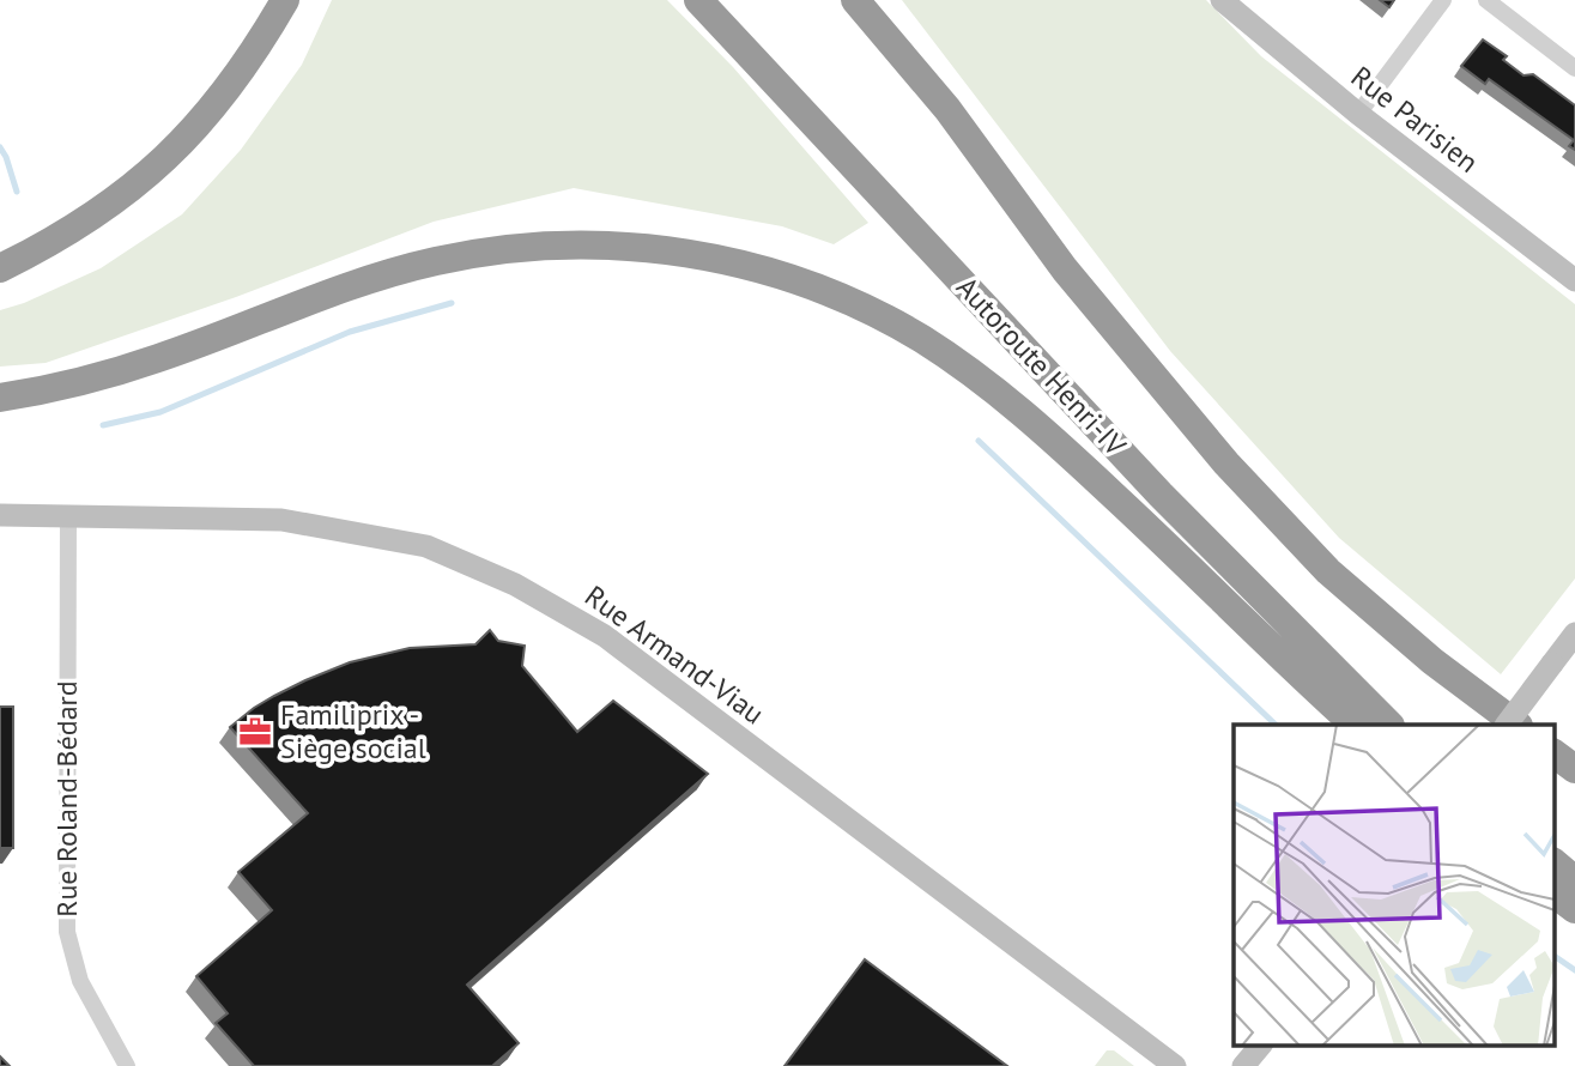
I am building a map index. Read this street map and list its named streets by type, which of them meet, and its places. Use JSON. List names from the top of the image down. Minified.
{"streets":{"highway":["Autoroute Henri-IV"],"street":["Rue Parisien","Rue Armand-Viau","Rue Roland-Bédard"]},"crossings":[["Rue Armand-Viau","Rue Roland-Bédard"]],"places":{"office":["Familiprix - Siège social"]}}
